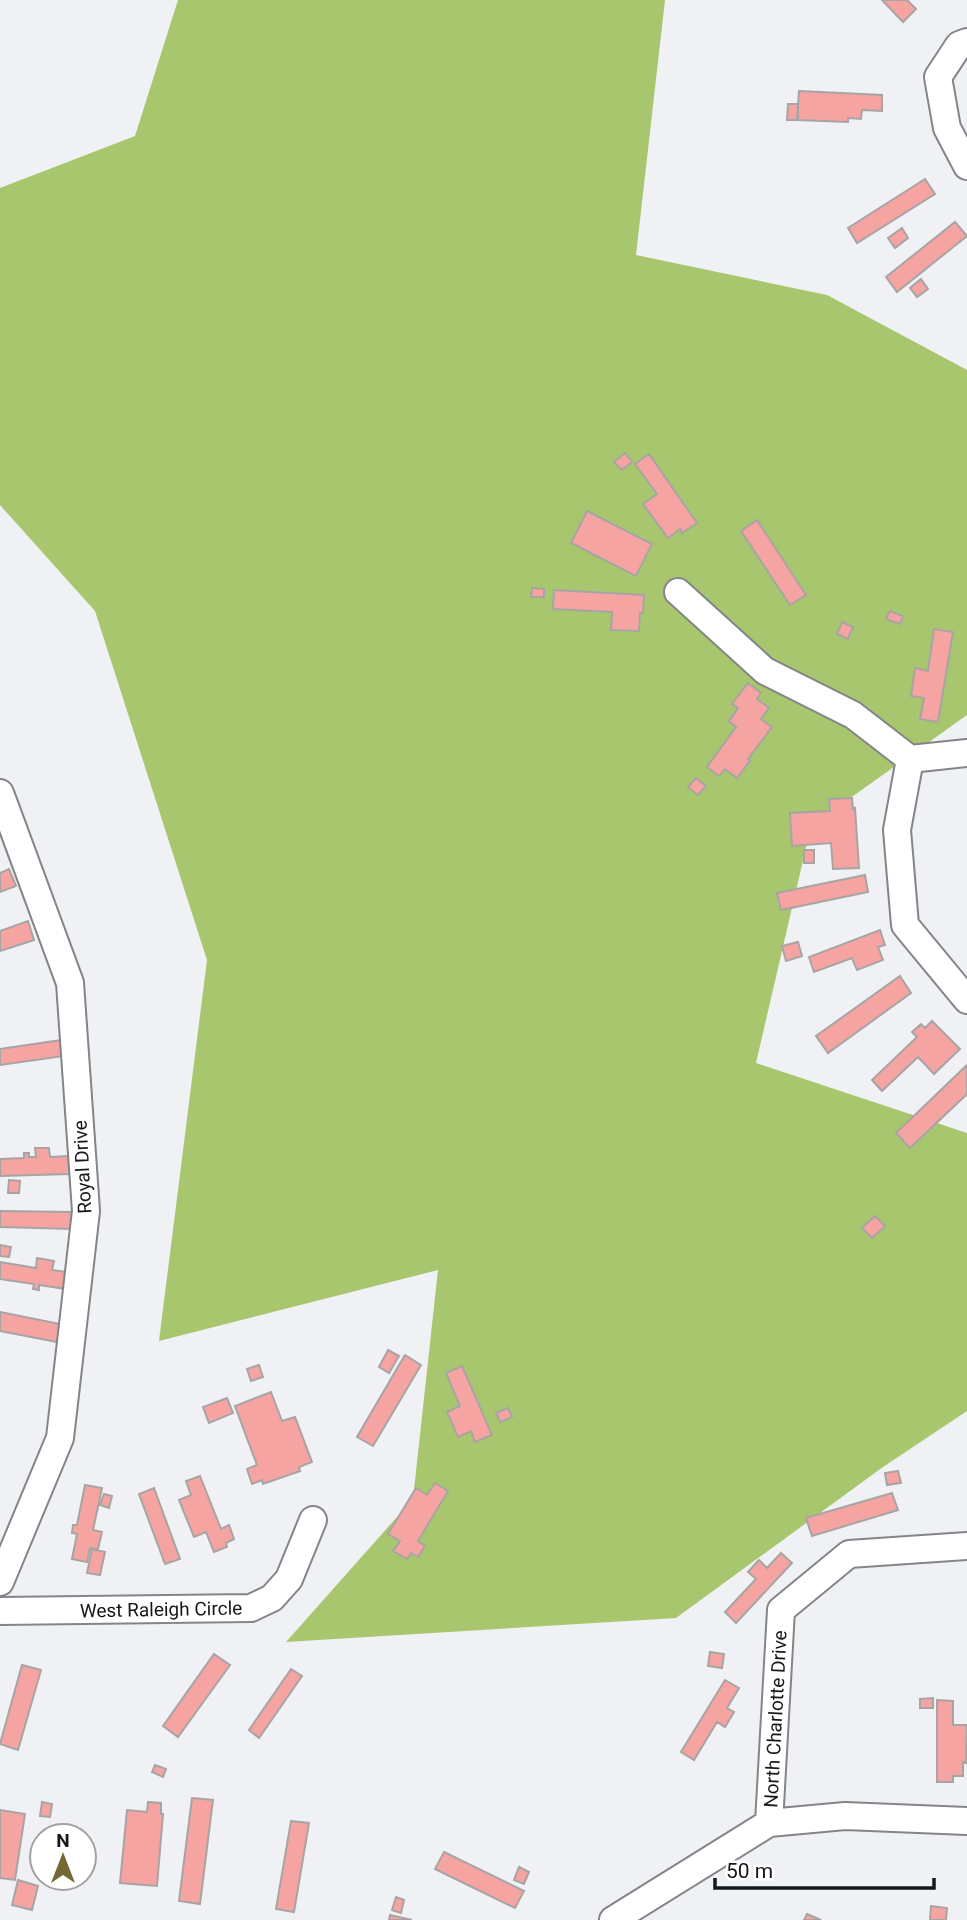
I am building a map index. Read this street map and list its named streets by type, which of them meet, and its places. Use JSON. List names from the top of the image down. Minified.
{"streets":{"street":["Royal Drive","West Raleigh Circle","North Charlotte Drive"]},"scale_bar":"50 m","north":"top"}
